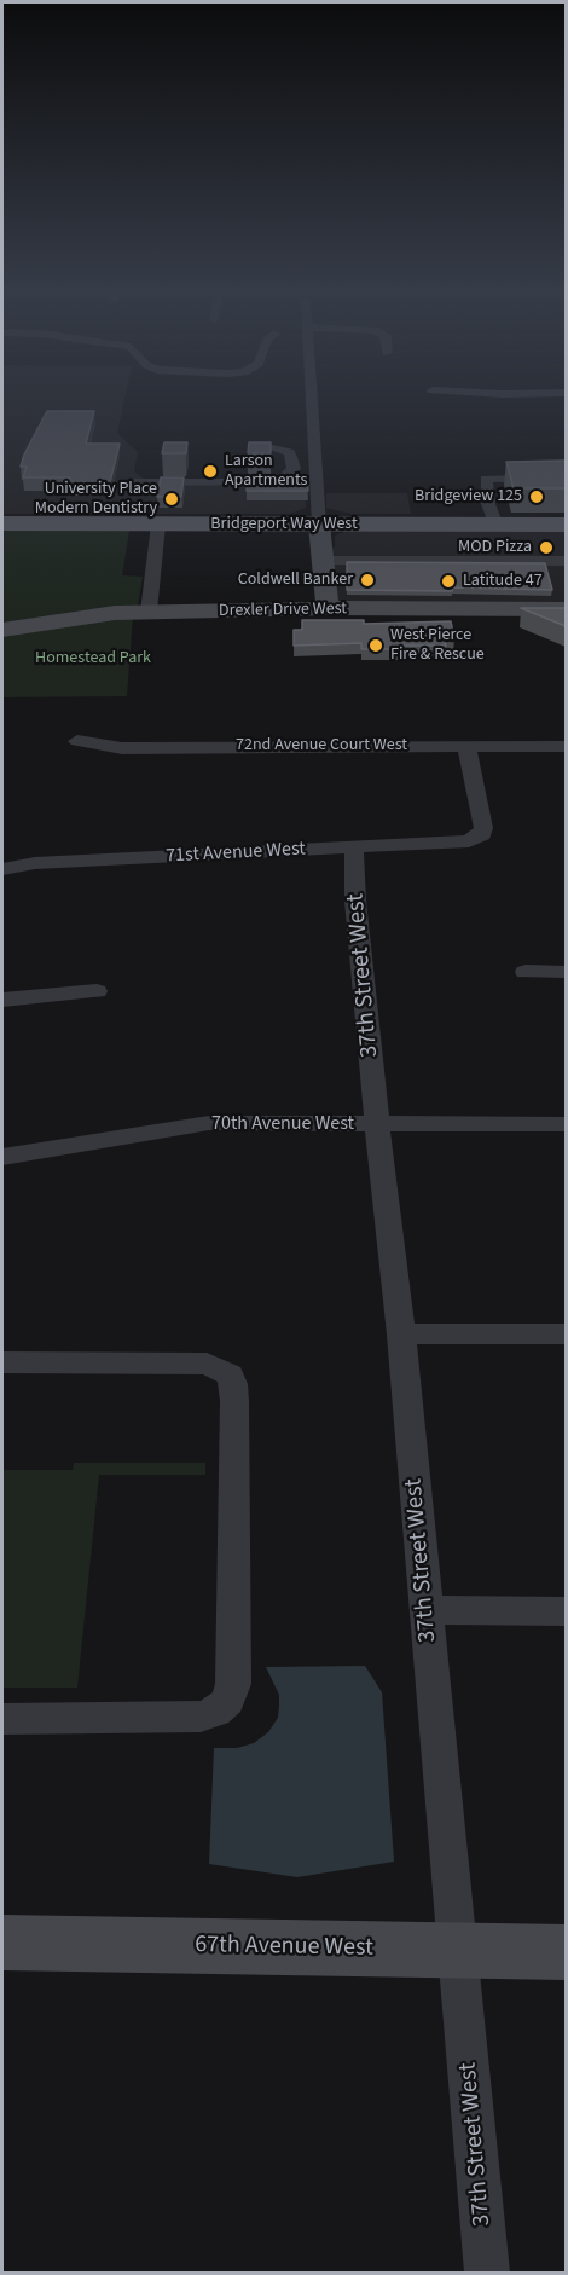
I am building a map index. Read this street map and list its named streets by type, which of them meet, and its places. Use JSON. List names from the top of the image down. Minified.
{"streets":{"main road":["Bridgeport Way West"],"street":["Drexler Drive West","72nd Avenue Court West","71st Avenue West","37th Street West","70th Avenue West","67th Avenue West"]},"crossings":[["72nd Avenue Court West","71st Avenue West"],["71st Avenue West","37th Street West"],["37th Street West","70th Avenue West"],["37th Street West","67th Avenue West"]],"parks":["Homestead Park"],"places":["Larson Apartments","Bridgeview 125","University Place Modern Dentistry","MOD Pizza","Coldwell Banker","Latitude 47","West Pierce Fire & Rescue"]}
